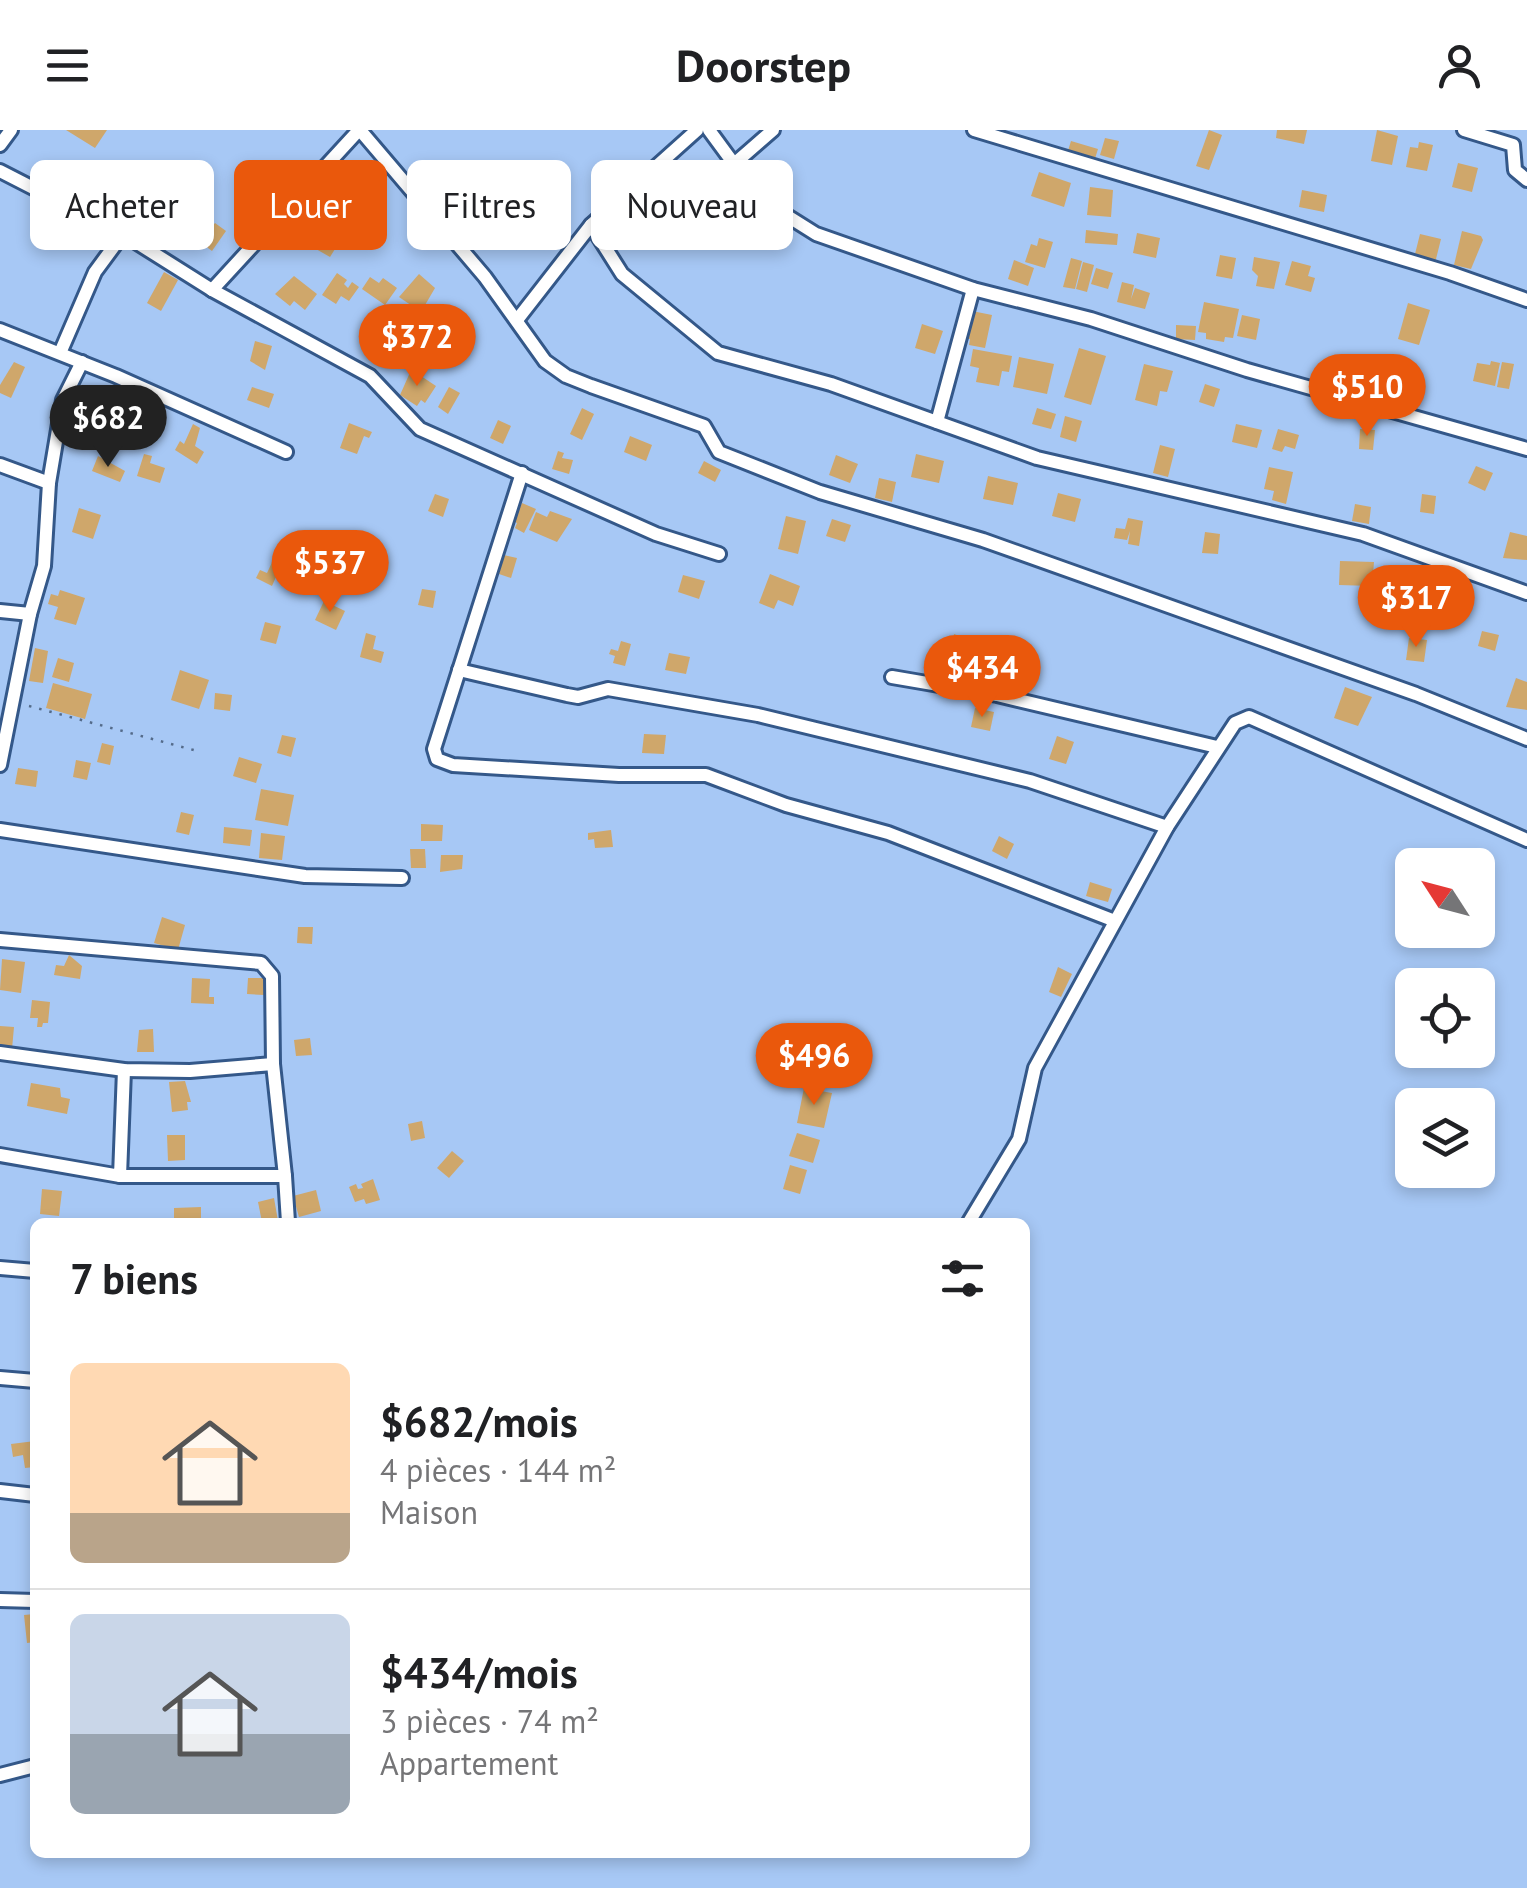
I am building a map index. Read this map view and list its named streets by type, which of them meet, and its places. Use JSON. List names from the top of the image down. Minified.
{"north":"top left","page":{"header":"Doorstep","chip":["Acheter","Louer","Filtres","Nouveau"],"price":["$372","$510","$682","$537","$317","$434","$496"],"heading":"7 biens","list":[{"name":"$682/mois","note":"4 pièces · 144 m² · Maison"},{"name":"$434/mois","note":"3 pièces · 74 m² · Appartement"}]}}
